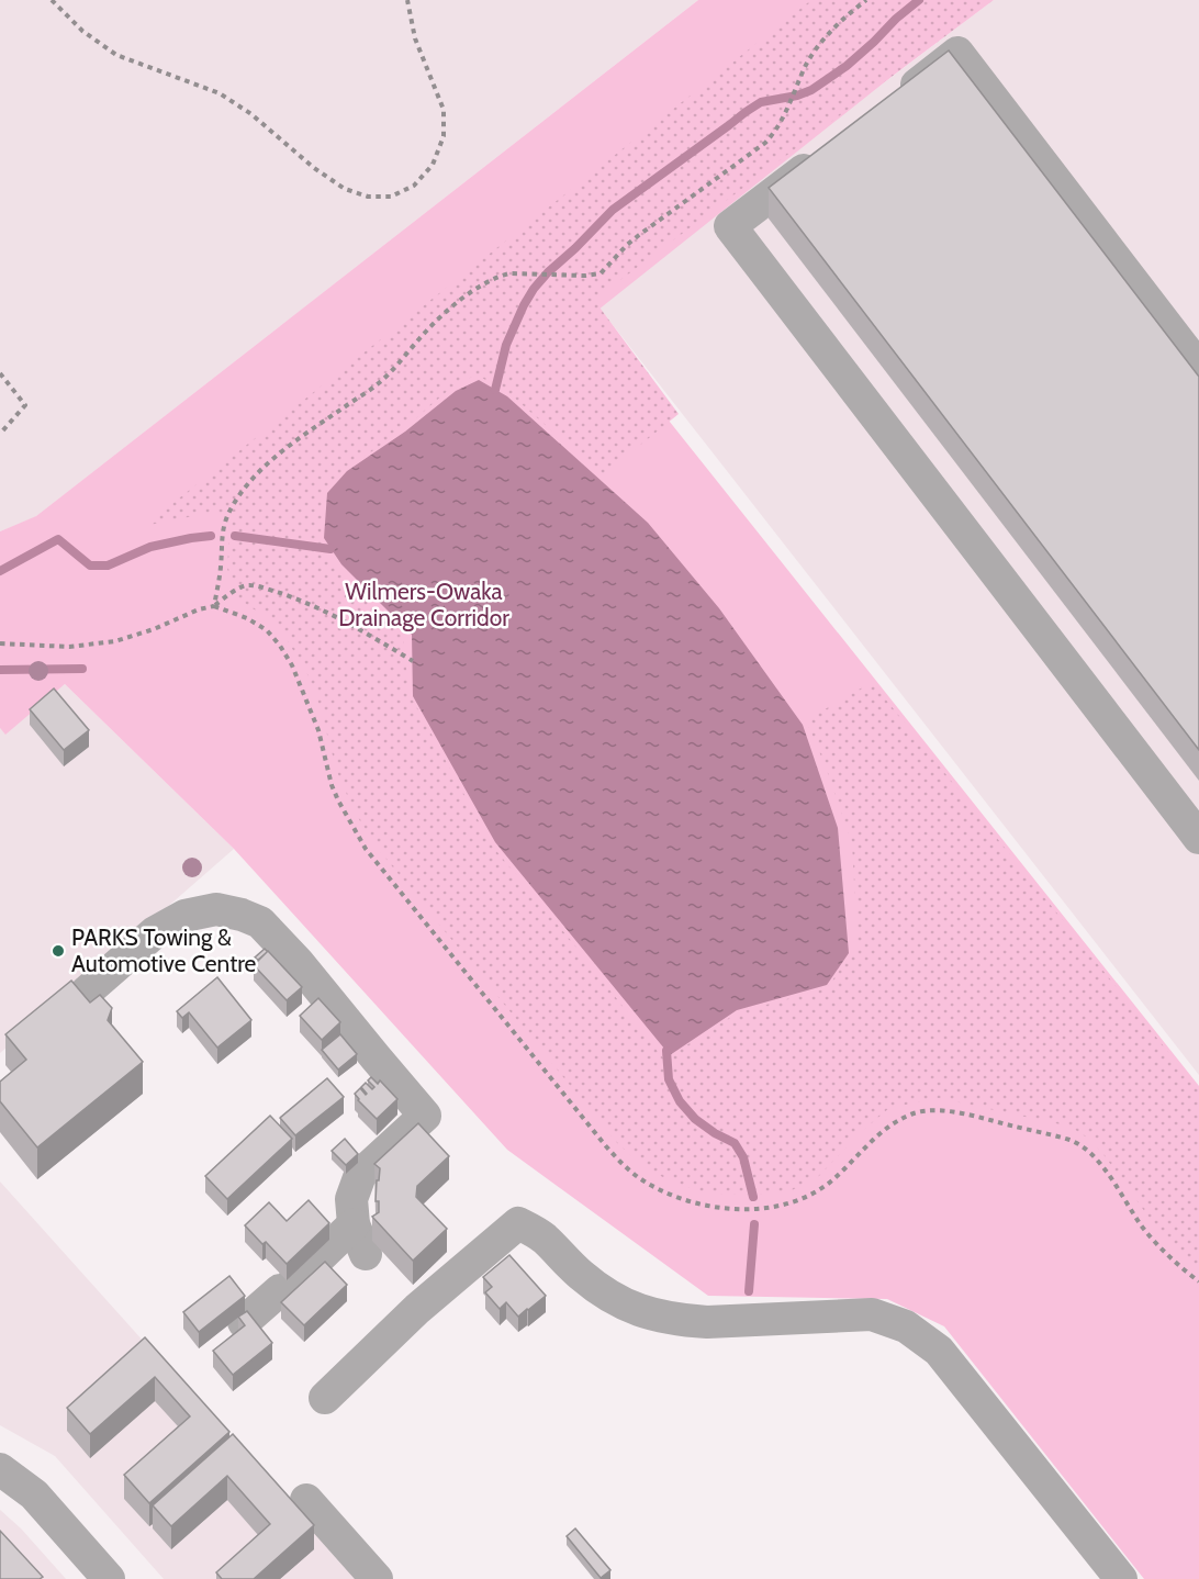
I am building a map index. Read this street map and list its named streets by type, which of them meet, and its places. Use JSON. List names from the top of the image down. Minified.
{"parks":["Wilmers-Owaka Drainage Corridor"],"places":["PARKS Towing & Automotive Centre"]}
